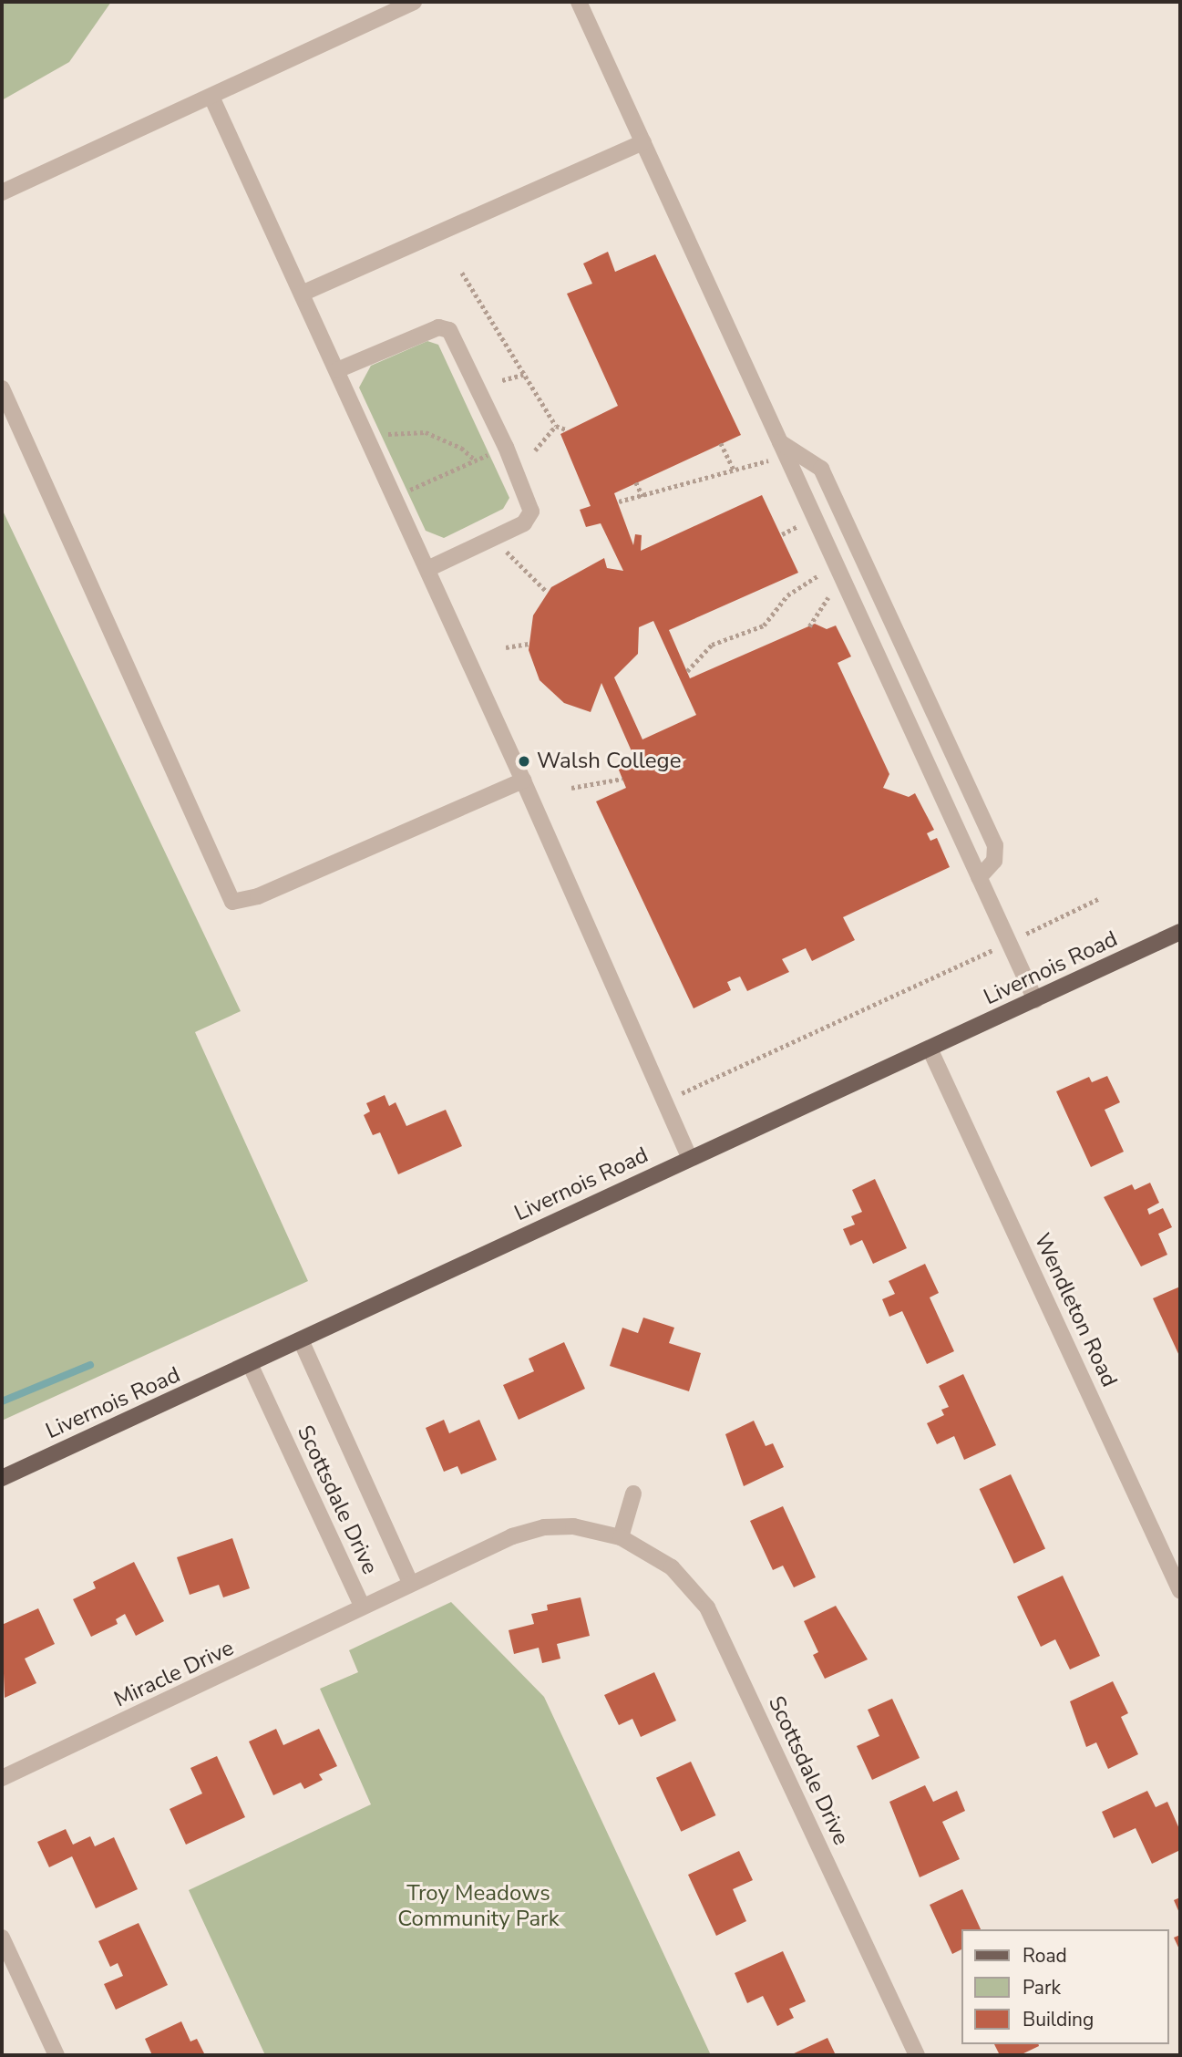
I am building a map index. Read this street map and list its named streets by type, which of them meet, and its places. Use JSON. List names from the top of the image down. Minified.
{"streets":{"main road":["Livernois Road"],"street":["Wendleton Road","Scottsdale Drive","Miracle Drive"]},"crossings":[["Livernois Road","Wendleton Road"],["Livernois Road","Scottsdale Drive"],["Scottsdale Drive","Miracle Drive"]],"parks":["Troy Meadows Community Park"],"places":["Walsh College"],"legend":["Road","Park","Building"]}
